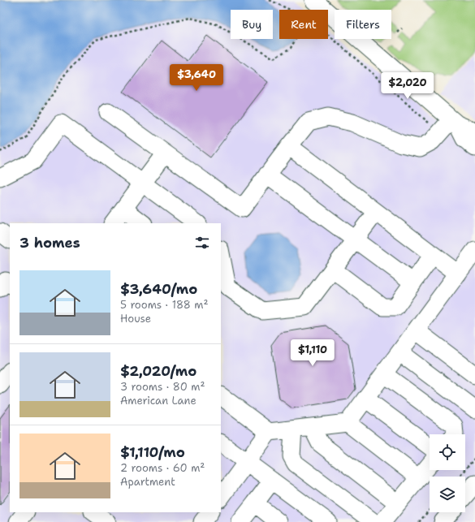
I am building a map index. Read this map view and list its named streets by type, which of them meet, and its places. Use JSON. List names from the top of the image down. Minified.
{"page":{"chip":["Buy","Rent","Filters"],"price":["$3,640","$2,020","$1,110"],"heading":"3 homes","list":[{"name":"$3,640/mo","note":"5 rooms · 188 m² · House"},{"name":"$2,020/mo","note":"3 rooms · 80 m² · American Lane"},{"name":"$1,110/mo","note":"2 rooms · 60 m² · Apartment"}]}}
